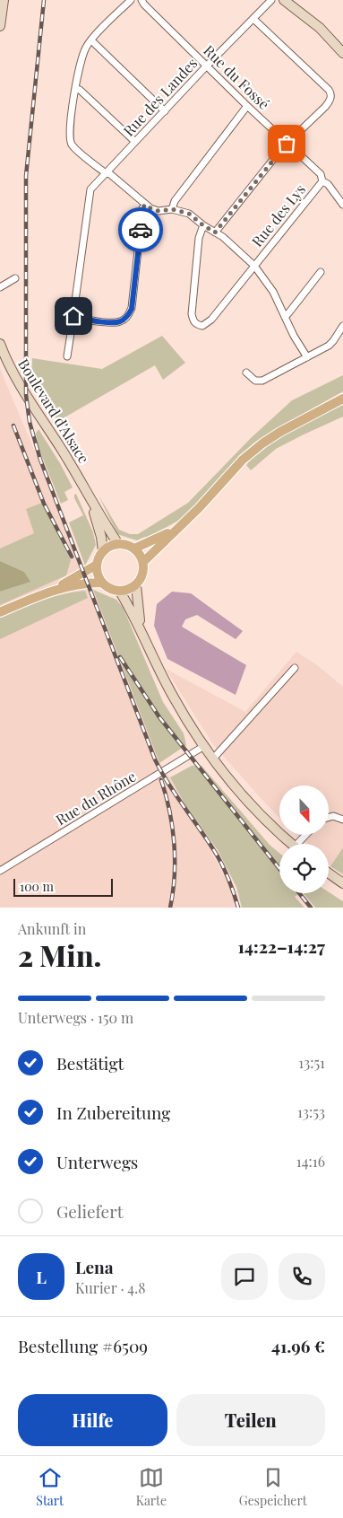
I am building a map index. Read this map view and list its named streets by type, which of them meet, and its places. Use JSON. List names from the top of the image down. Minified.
{"streets":{"street":["Rue du Fossé","Rue des Landes","Rue des Lys","Boulevard d'Alsace","Rue du Rhône"]},"crossings":[["Rue du Fossé","Rue des Landes"],["Rue du Fossé","Rue des Lys"]],"scale_bar":"100 m","north":"bottom","page":{"scale":"100 m","heading":["2 Min.","Ankunft in","14:22–14:27"],"panel":["Lena","Kurier · 4.8","Bestellung #6509","41.96 €"],"bar":"Unterwegs · 150 m","list":[["Bestätigt","13:51"],["In Zubereitung","13:53"],["Unterwegs","14:16"],"Geliefert"],"round":"L","buttons":["Hilfe","Teilen"],"tabs":["Start","Karte","Gespeichert"]}}
